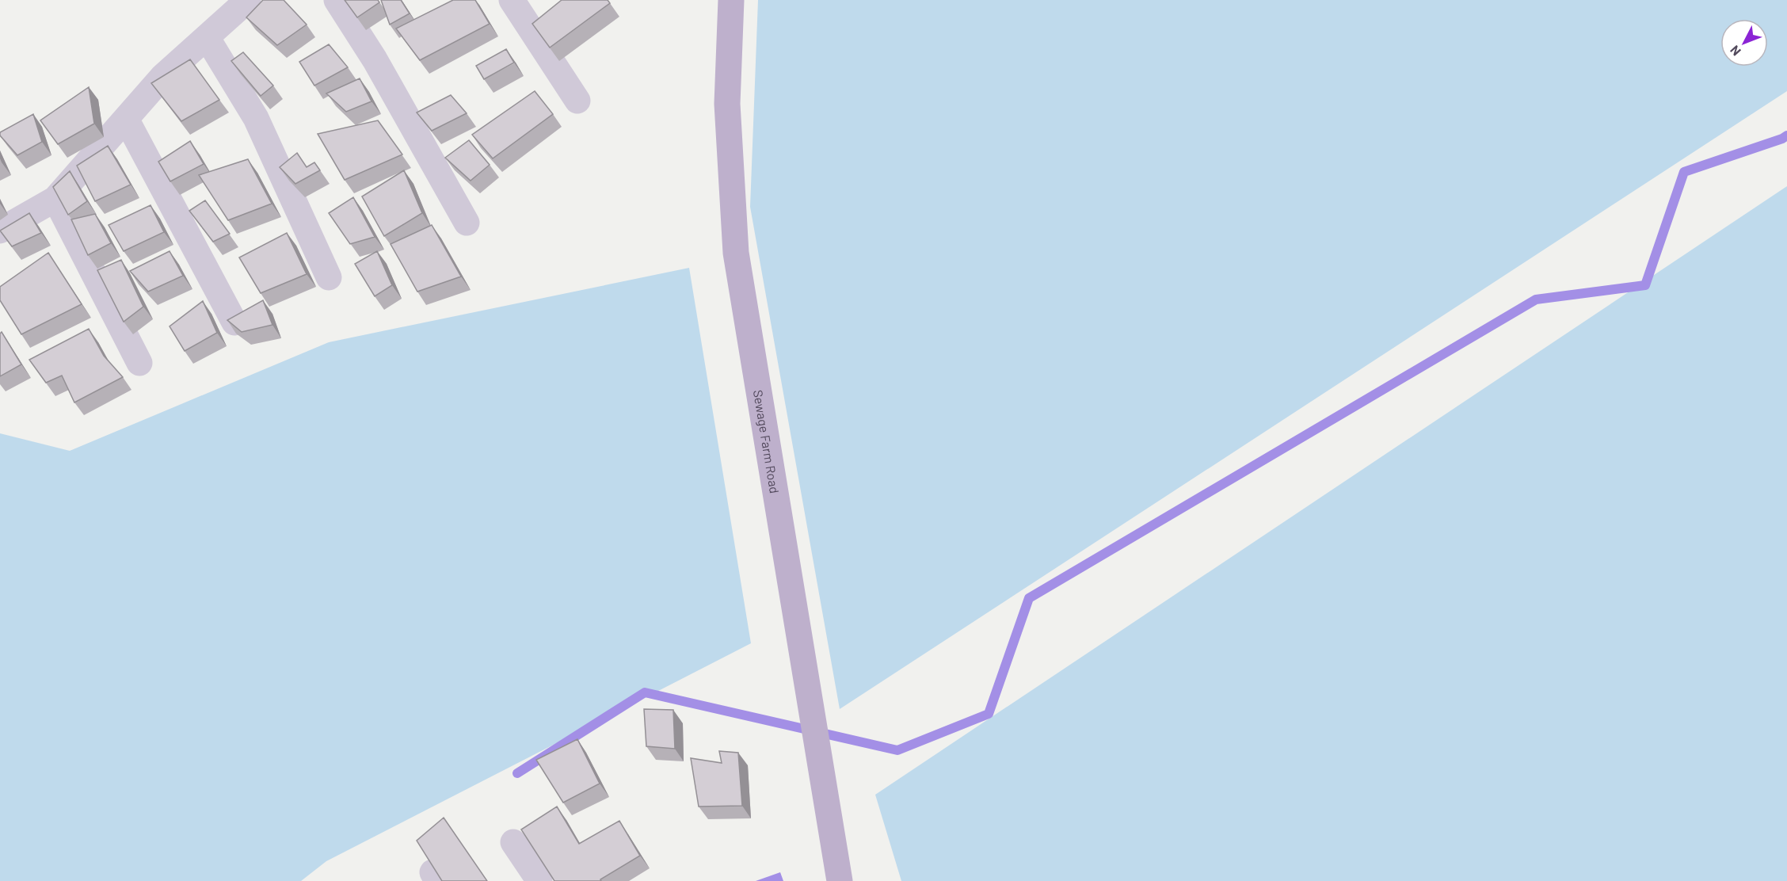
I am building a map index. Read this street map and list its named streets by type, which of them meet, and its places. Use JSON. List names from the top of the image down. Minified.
{"streets":{"main road":["Sewage Farm Road"]},"north":"bottom left"}
